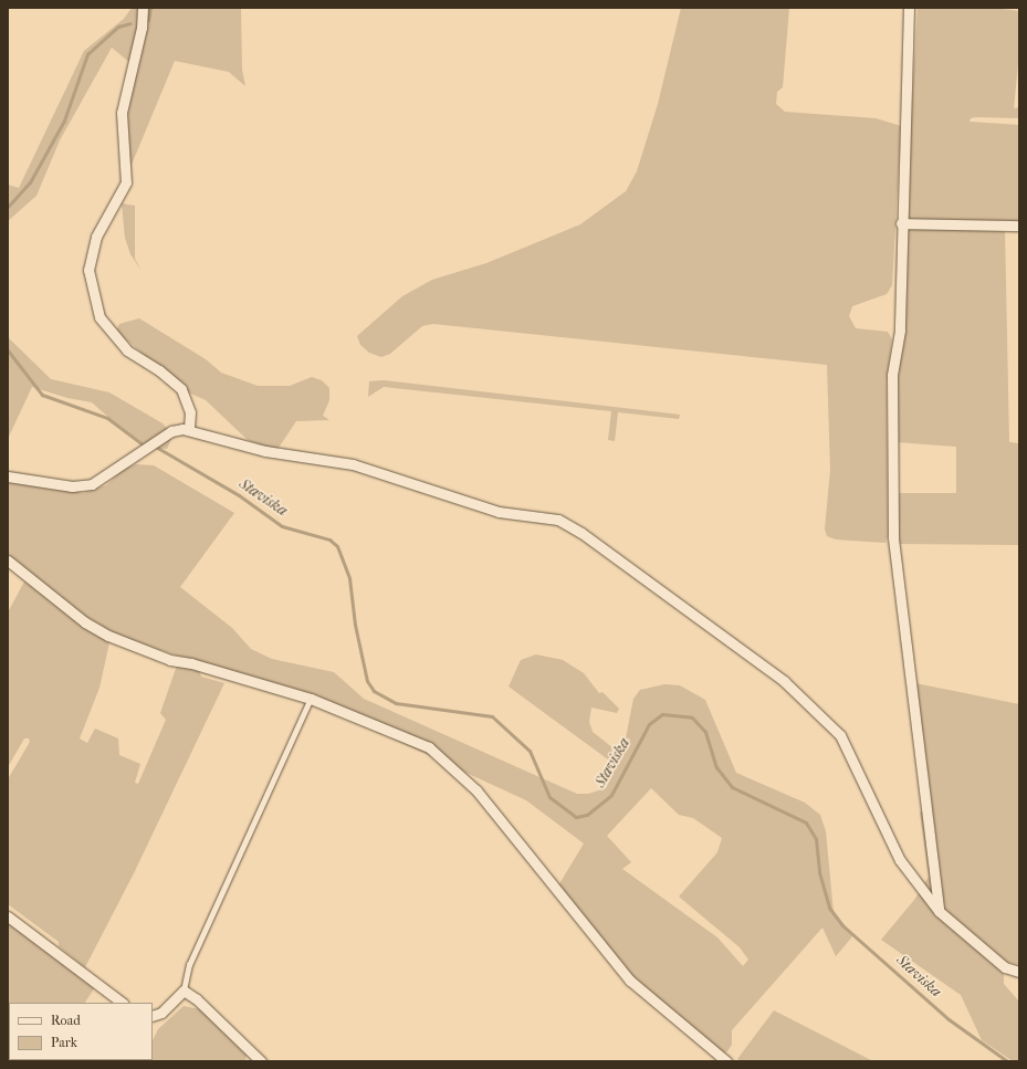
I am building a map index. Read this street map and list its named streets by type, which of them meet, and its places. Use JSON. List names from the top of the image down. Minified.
{"water":["Staviska"],"legend":["Road","Park"]}
